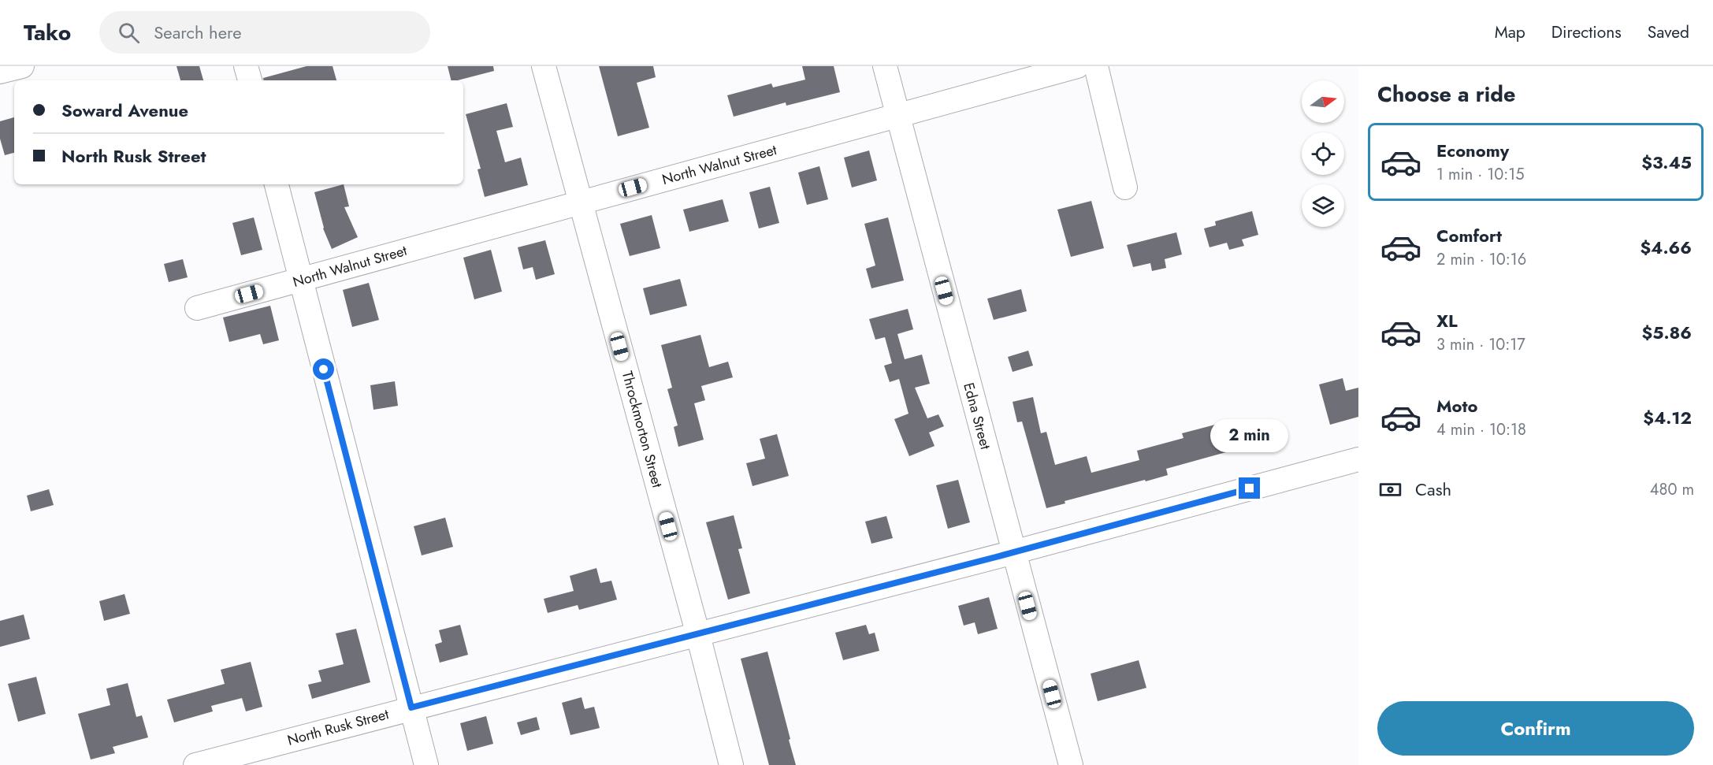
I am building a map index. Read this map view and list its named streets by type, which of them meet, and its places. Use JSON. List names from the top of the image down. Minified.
{"streets":{"street":["North Walnut Street","Edna Street","Throckmorton Street","North Rusk Street"]},"crossings":[["North Walnut Street","Edna Street"],["North Walnut Street","Throckmorton Street"],["Edna Street","North Rusk Street"],["Throckmorton Street","North Rusk Street"]],"north":"right","page":{"header":"Tako","search":"Search here","nav":["Map","Directions","Saved"],"heading":"Choose a ride","banner":["Soward Avenue","North Rusk Street"],"list":[{"name":"Economy","note":"1 min · 10:15","value":"$3.45"},{"name":"Comfort","note":"2 min · 10:16","value":"$4.66"},{"name":"XL","note":"3 min · 10:17","value":"$5.86"},{"name":"Moto","note":"4 min · 10:18","value":"$4.12"}],"bubble":"2 min","pay":["Cash","480 m"],"buttons":"Confirm"}}
